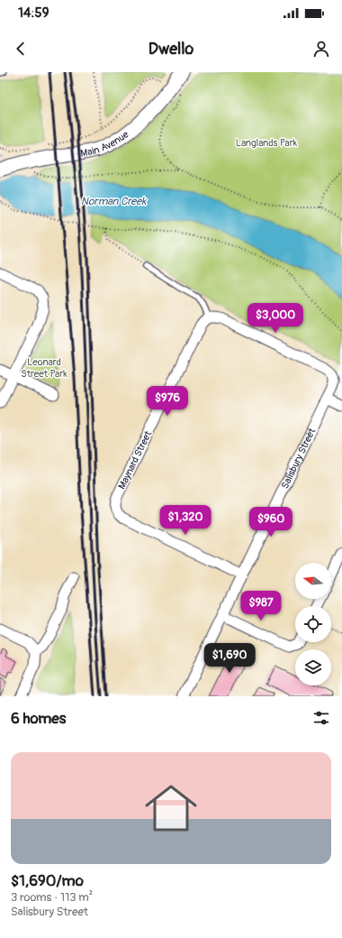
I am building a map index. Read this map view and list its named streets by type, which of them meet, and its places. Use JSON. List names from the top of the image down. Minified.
{"streets":{"street":["Main Avenue","Salisbury Street","Maynard Street"]},"crossings":[["Salisbury Street","Maynard Street"]],"water":["Norman Creek"],"parks":["Langlands Park","Leonard Street Park"],"north":"left","page":{"status":"14:59","header":"Dwello","price":["$3,000","$976","$1,320","$960","$987","$1,690"],"heading":"6 homes","list":[{"name":"$1,690/mo","note":"3 rooms · 113 m² · Salisbury Street"}]}}
